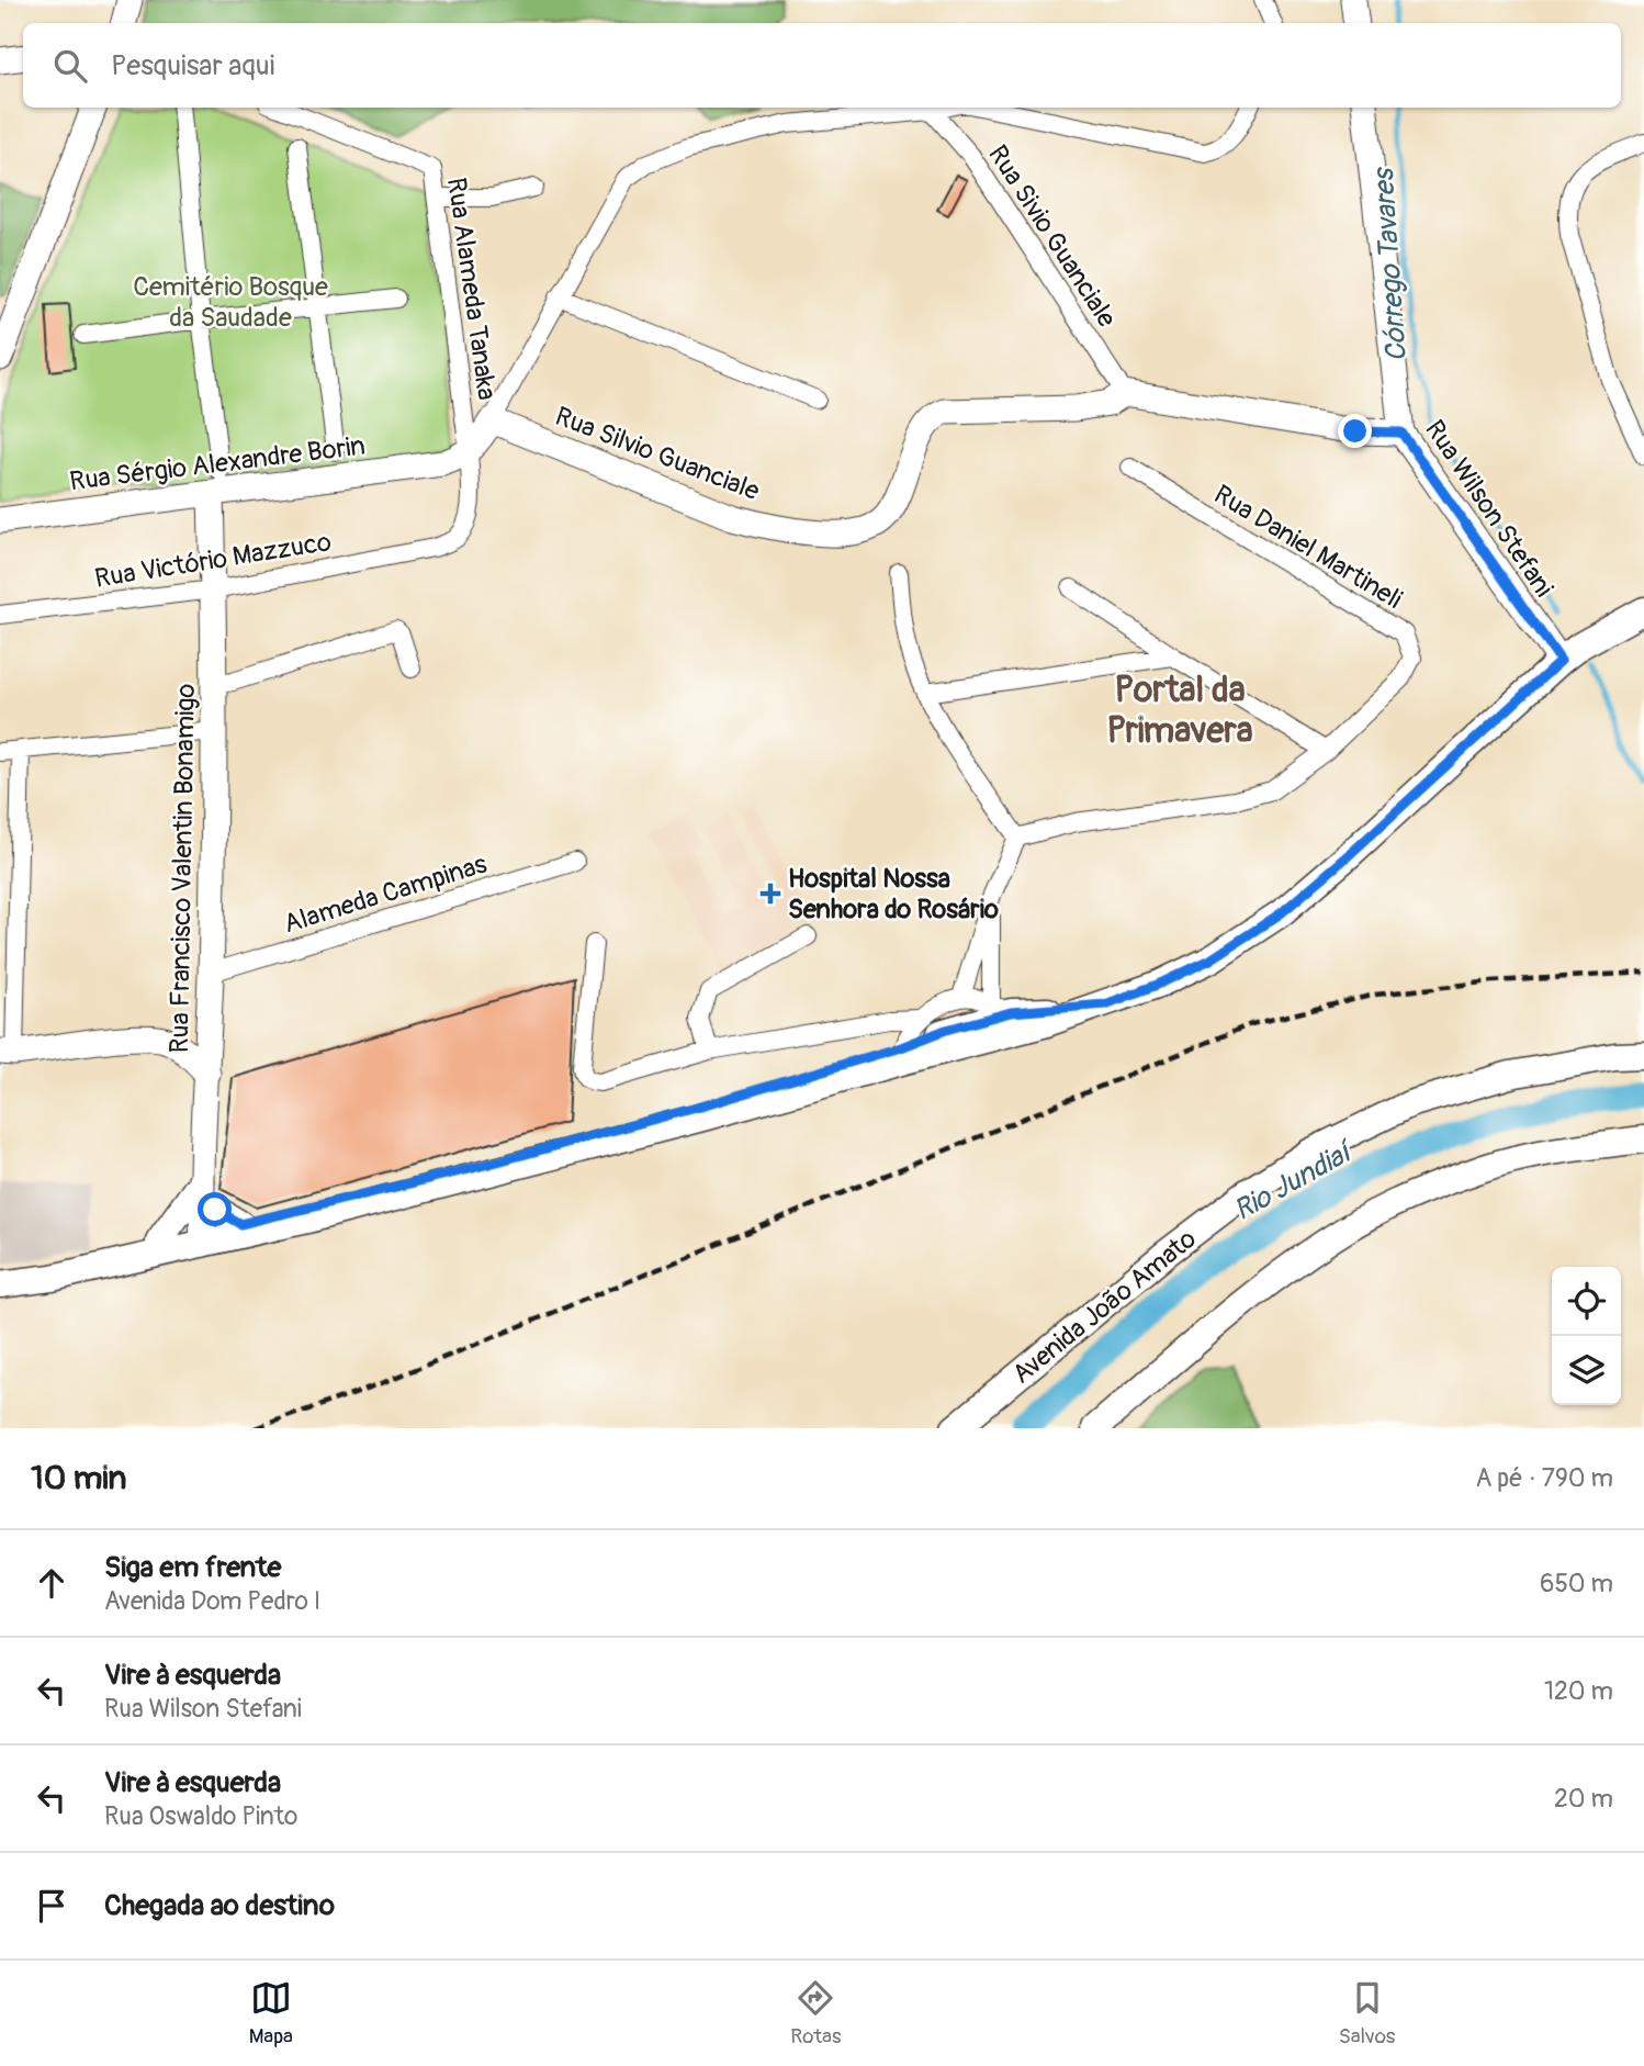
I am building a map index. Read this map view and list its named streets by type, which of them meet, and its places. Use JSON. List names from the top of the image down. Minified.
{"streets":{"main road":["Avenida João Amato"],"street":["Rua Sivio Guanciale","Rua Alameda Tanaka","Rua Silvio Guanciale","Rua Sérgio Alexandre Borin","Rua Wilson Stefani","Rua Daniel Martineli","Rua Victório Mazzuco","Rua Francisco Valentin Bonamigo","Alameda Campinas"]},"crossings":[["Rua Sivio Guanciale","Rua Silvio Guanciale"],["Rua Alameda Tanaka","Rua Sérgio Alexandre Borin"],["Rua Alameda Tanaka","Rua Victório Mazzuco"],["Rua Sérgio Alexandre Borin","Rua Francisco Valentin Bonamigo"],["Rua Victório Mazzuco","Rua Francisco Valentin Bonamigo"],["Rua Francisco Valentin Bonamigo","Alameda Campinas"]],"districts":["Portal da Primavera"],"water":["Córrego Tavares","Rio Jundiaí"],"parks":["Cemitério Bosque da Saudade"],"places":{"health":["Hospital Nossa Senhora do Rosário"]},"page":{"search":"Pesquisar aqui","heading":["10 min","A pé · 790 m"],"list":[["Siga em frente","Avenida Dom Pedro I","650 m"],["Vire à esquerda","Rua Wilson Stefani","120 m"],["Vire à esquerda","Rua Oswaldo Pinto","20 m"],"Chegada ao destino"],"nav":["Mapa","Rotas","Salvos"]}}
